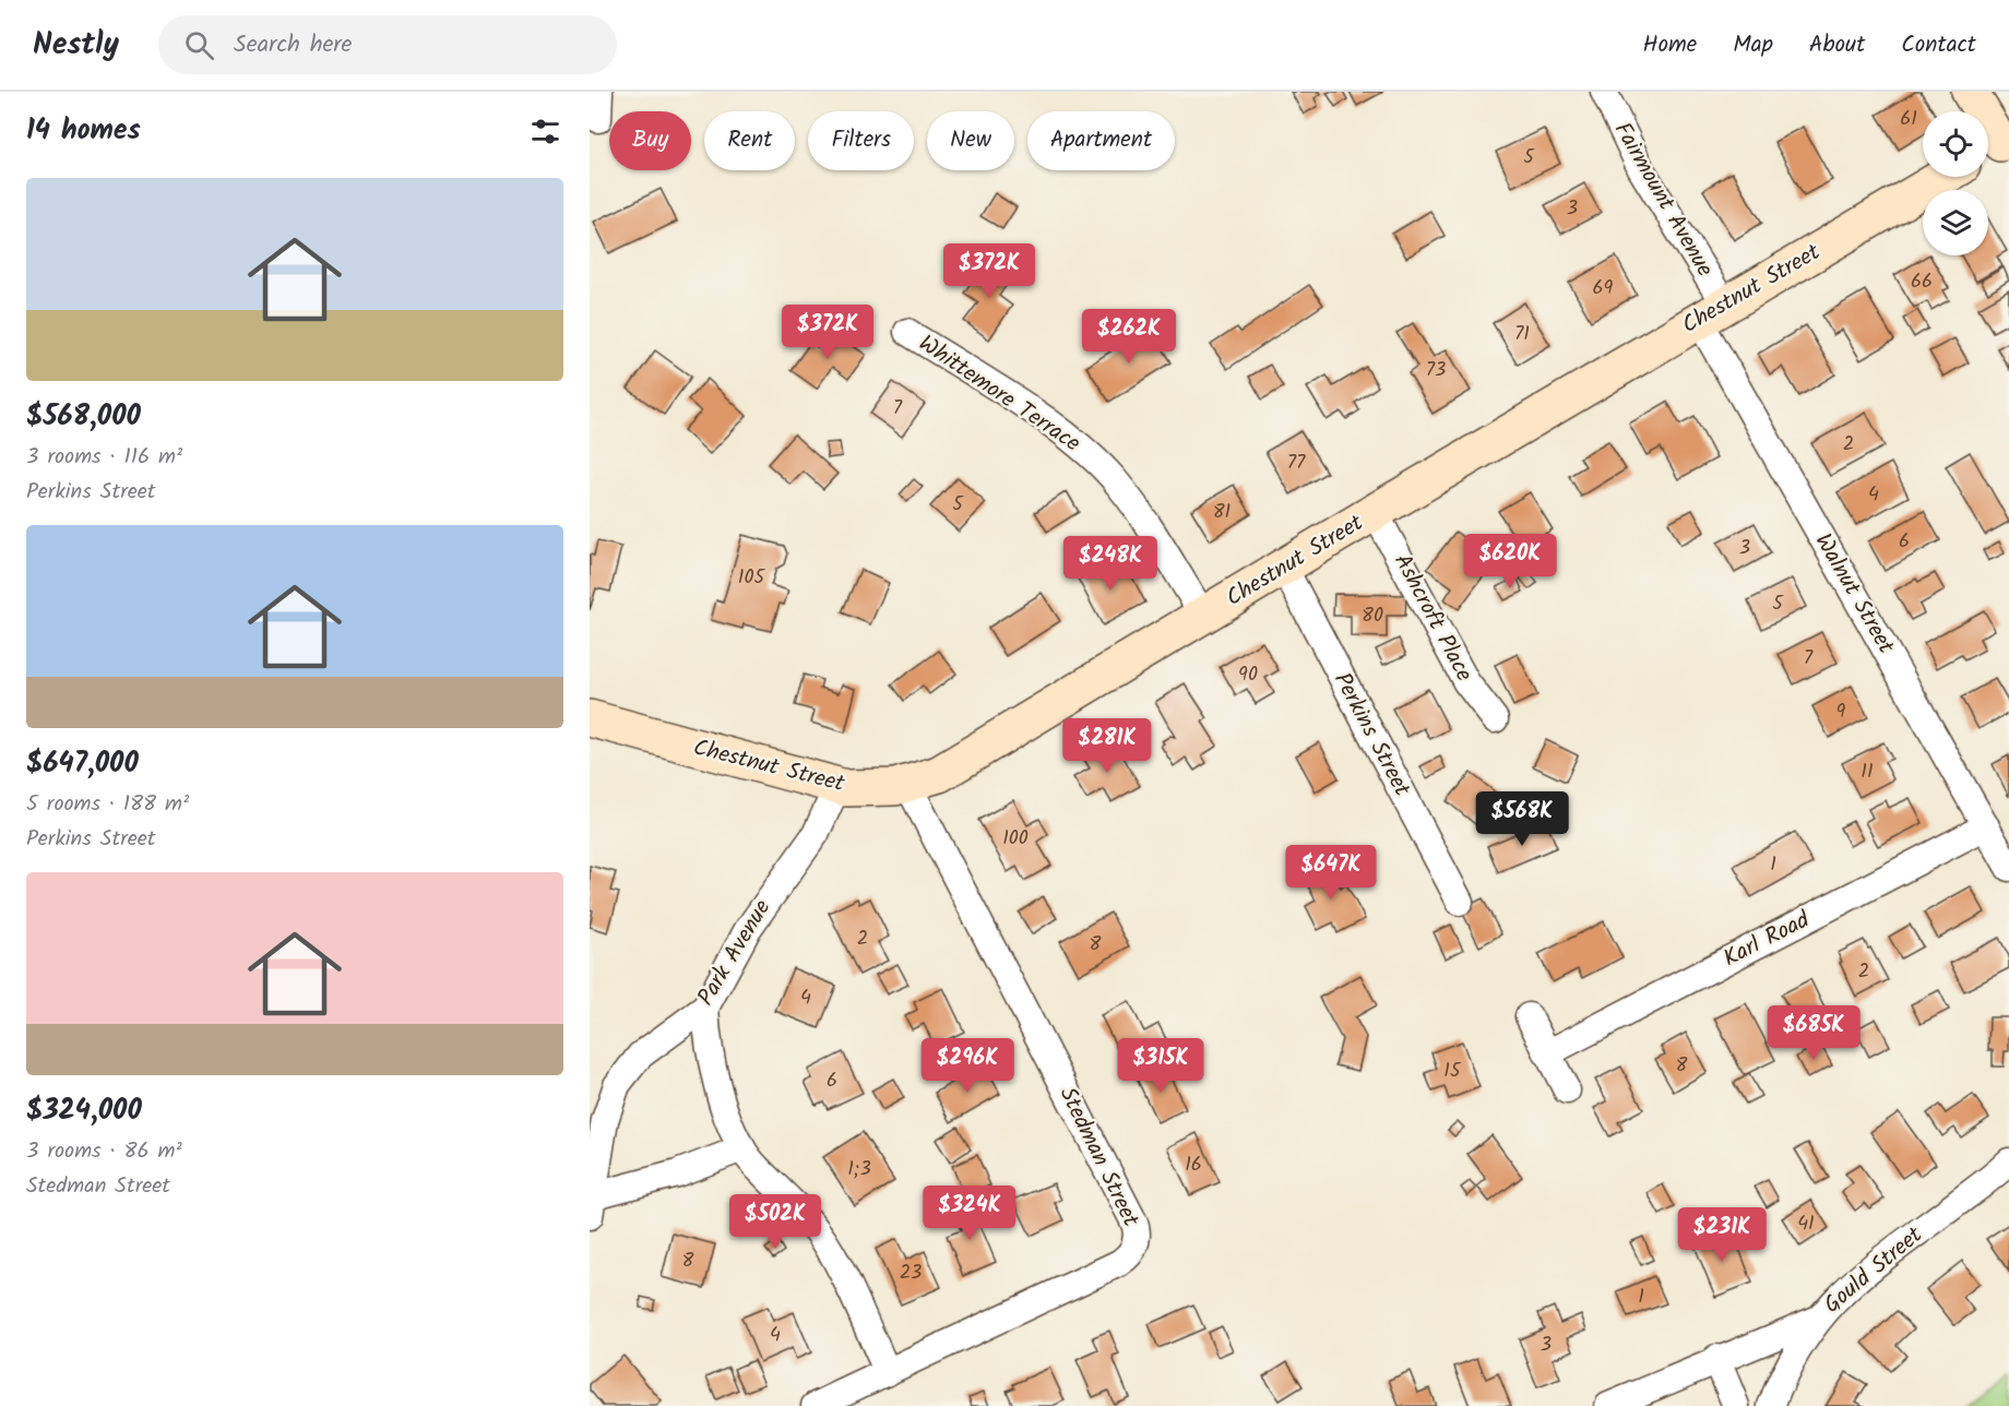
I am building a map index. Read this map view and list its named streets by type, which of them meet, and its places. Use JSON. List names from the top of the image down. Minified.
{"streets":{"street":["Fairmount Avenue","Chestnut Street","Whittemore Terrace","Walnut Street","Ashcroft Place","Perkins Street","Karl Road","Park Avenue","Stedman Street","Gould Street"]},"crossings":[["Fairmount Avenue","Chestnut Street"],["Fairmount Avenue","Walnut Street"],["Chestnut Street","Whittemore Terrace"],["Chestnut Street","Walnut Street"],["Chestnut Street","Ashcroft Place"],["Chestnut Street","Perkins Street"],["Chestnut Street","Park Avenue"],["Chestnut Street","Stedman Street"],["Walnut Street","Karl Road"]],"house_numbers":["61","5","3","66","69","71","73","7","2","77","4","5","81","6","3","105","5","80","7","90","9","11","100","1","2","8","2","4","8","15","6","16","1;3","41","8","23","1","4","3"],"page":{"header":"Nestly","search":"Search here","nav":["Home","Map","About","Contact"],"heading":"14 homes","chip":["Buy","Rent","Filters","New","Apartment"],"list":[{"name":"$568,000","note":"3 rooms · 116 m² · Perkins Street"},{"name":"$647,000","note":"5 rooms · 188 m² · Perkins Street"},{"name":"$324,000","note":"3 rooms · 86 m² · Stedman Street"}],"price":["$372K","$372K","$262K","$620K","$248K","$281K","$568K","$647K","$685K","$296K","$315K","$324K","$502K","$231K"]}}
